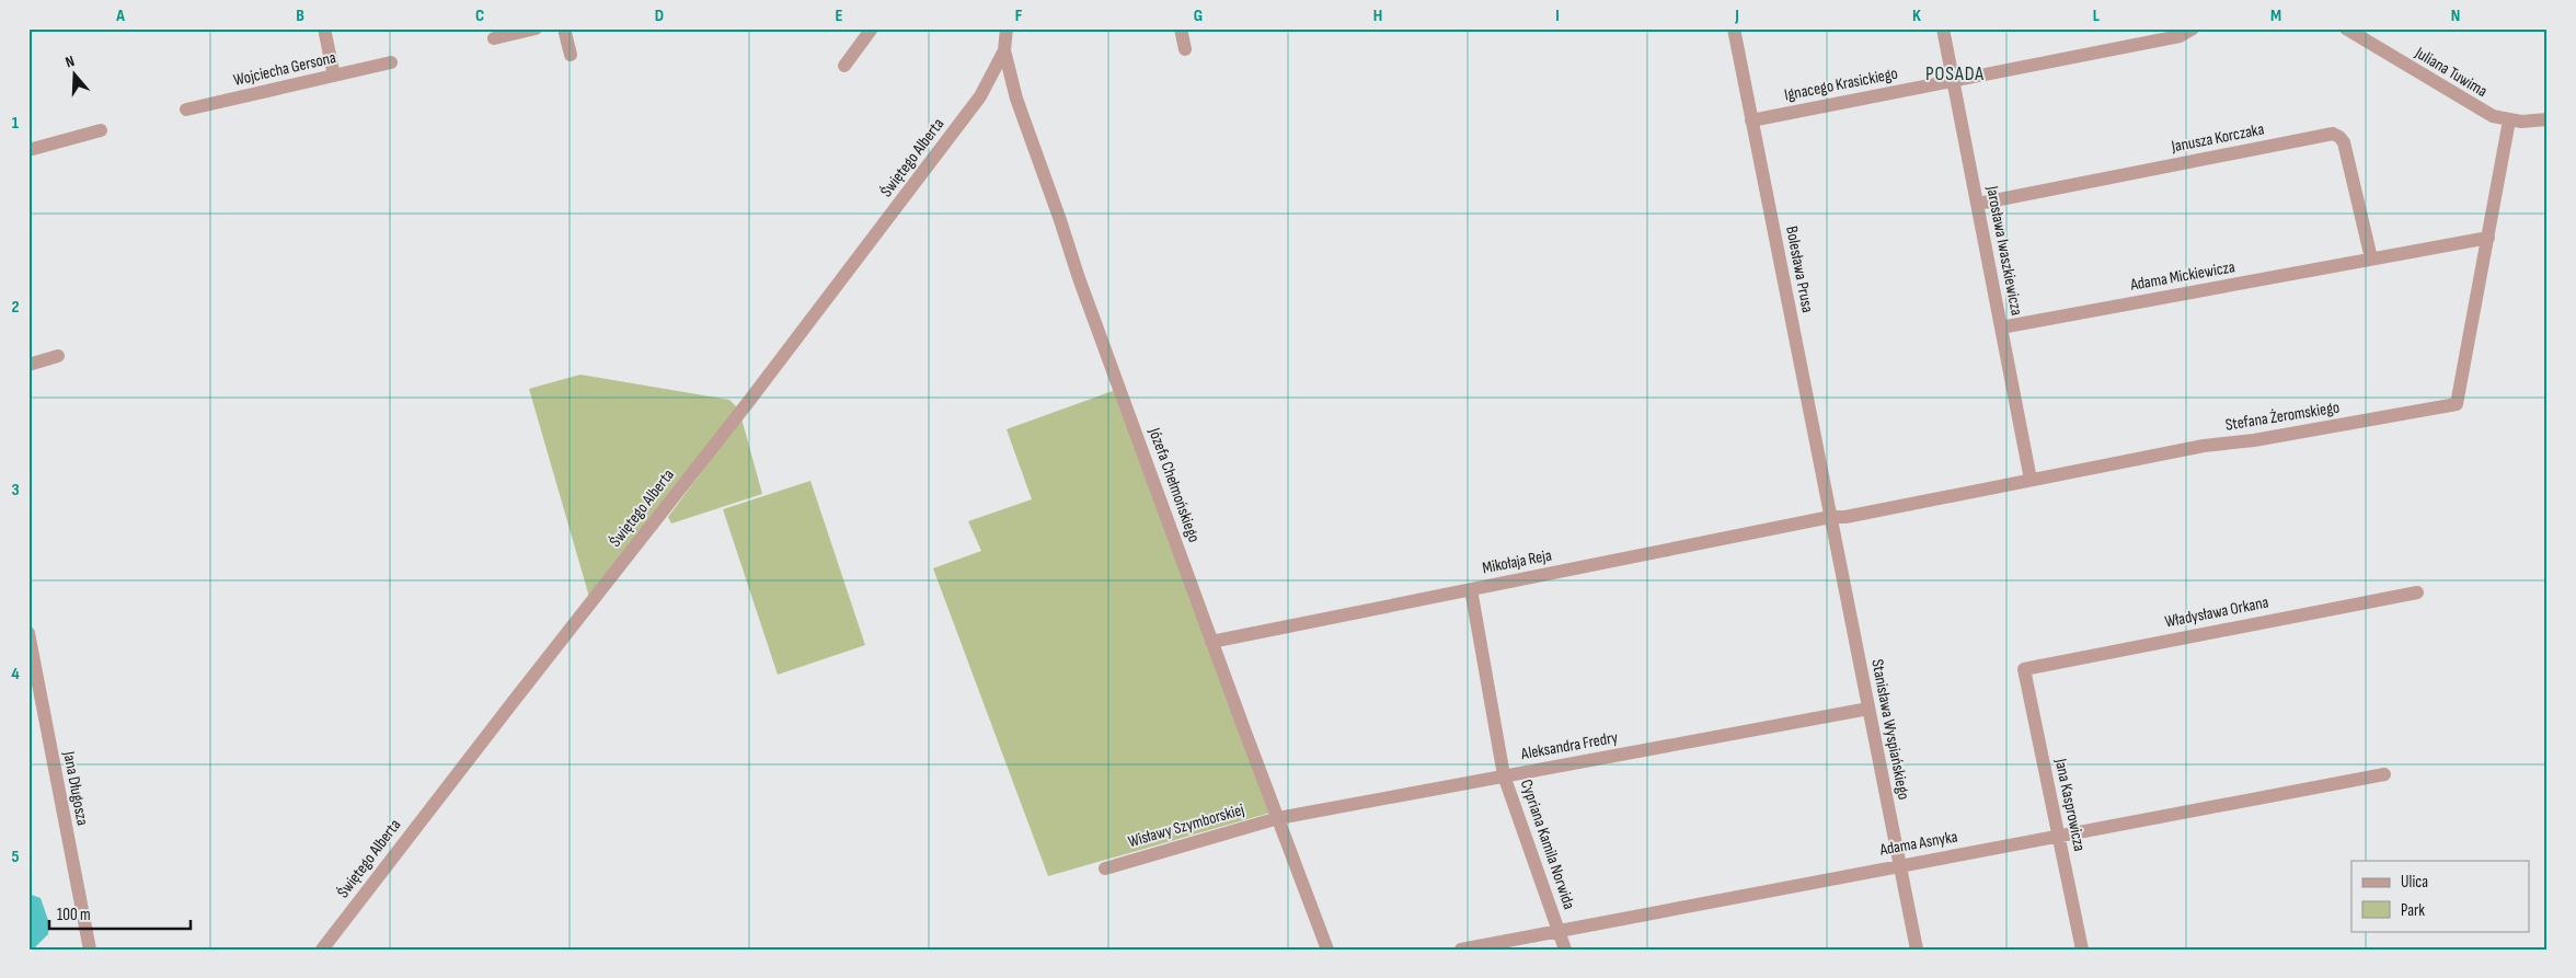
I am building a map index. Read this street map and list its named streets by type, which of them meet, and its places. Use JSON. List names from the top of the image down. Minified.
{"streets":{"street":["Wojciecha Gersona","Juliana Tuwima","Ignacego Krasickiego","Janusza Korczaka","Świętego Alberta","Jarosława Iwaszkiewicza","Bolesława Prusa","Adama Mickiewicza","Stefana Żeromskiego","Józefa Chełmońskiego","Mikołaja Reja","Władysława Orkana","Stanisława Wyspiańskiego","Aleksandra Fredry","Jana Długosza","Jana Kasprowicza","Wisławy Szymborskiej","Adama Asnyka","Cypriana Kamila Norwida"]},"crossings":[["Juliana Tuwima","Stefana Żeromskiego"],["Ignacego Krasickiego","Jarosława Iwaszkiewicza"],["Ignacego Krasickiego","Bolesława Prusa"],["Janusza Korczaka","Jarosława Iwaszkiewicza"],["Janusza Korczaka","Adama Mickiewicza"],["Świętego Alberta","Józefa Chełmońskiego"],["Jarosława Iwaszkiewicza","Adama Mickiewicza"],["Jarosława Iwaszkiewicza","Stefana Żeromskiego"],["Bolesława Prusa","Stefana Żeromskiego"],["Bolesława Prusa","Mikołaja Reja"],["Bolesława Prusa","Stanisława Wyspiańskiego"],["Adama Mickiewicza","Stefana Żeromskiego"],["Stefana Żeromskiego","Mikołaja Reja"],["Stefana Żeromskiego","Stanisława Wyspiańskiego"],["Józefa Chełmońskiego","Mikołaja Reja"],["Józefa Chełmońskiego","Aleksandra Fredry"],["Józefa Chełmońskiego","Wisławy Szymborskiej"],["Mikołaja Reja","Stanisława Wyspiańskiego"],["Mikołaja Reja","Cypriana Kamila Norwida"],["Władysława Orkana","Jana Kasprowicza"],["Stanisława Wyspiańskiego","Aleksandra Fredry"],["Stanisława Wyspiańskiego","Adama Asnyka"],["Aleksandra Fredry","Wisławy Szymborskiej"],["Aleksandra Fredry","Cypriana Kamila Norwida"],["Jana Kasprowicza","Adama Asnyka"],["Adama Asnyka","Cypriana Kamila Norwida"]],"districts":["POSADA"],"legend":["Ulica","Park"],"scale_bar":"100 m","north":"top","grid":{"columns":["A","B","C","D","E","F","G","H","I","J","K","L","M","N"],"rows":["1","2","3","4","5"]}}
